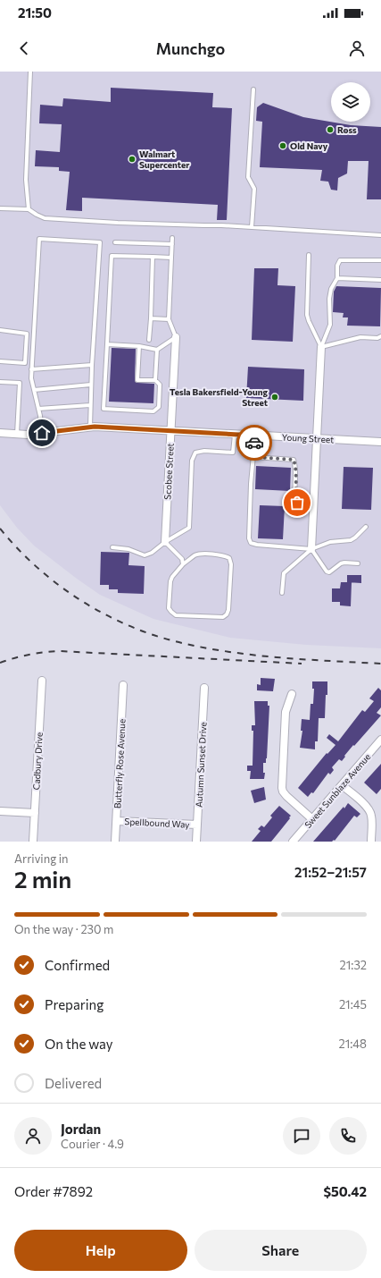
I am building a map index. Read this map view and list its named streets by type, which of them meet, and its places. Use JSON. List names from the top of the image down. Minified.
{"streets":{"street":["Young Street","Scobee Street","Cadbury Drive","Butterfly Rose Avenue","Autumn Sunset Drive","Sweet Sunblaze Avenue","Spellbound Way"]},"crossings":[["Young Street","Scobee Street"],["Butterfly Rose Avenue","Spellbound Way"],["Autumn Sunset Drive","Spellbound Way"]],"places":["Ross","Old Navy","Walmart Supercenter","Tesla Bakersfield-Young Street"],"page":{"status":"21:50","header":"Munchgo","heading":["2 min","Arriving in","21:52–21:57"],"panel":["Jordan","Courier · 4.9","Order #7892","$50.42"],"bar":"On the way · 230 m","list":[["Confirmed","21:32"],["Preparing","21:45"],["On the way","21:48"],"Delivered"],"buttons":["Help","Share"]}}
